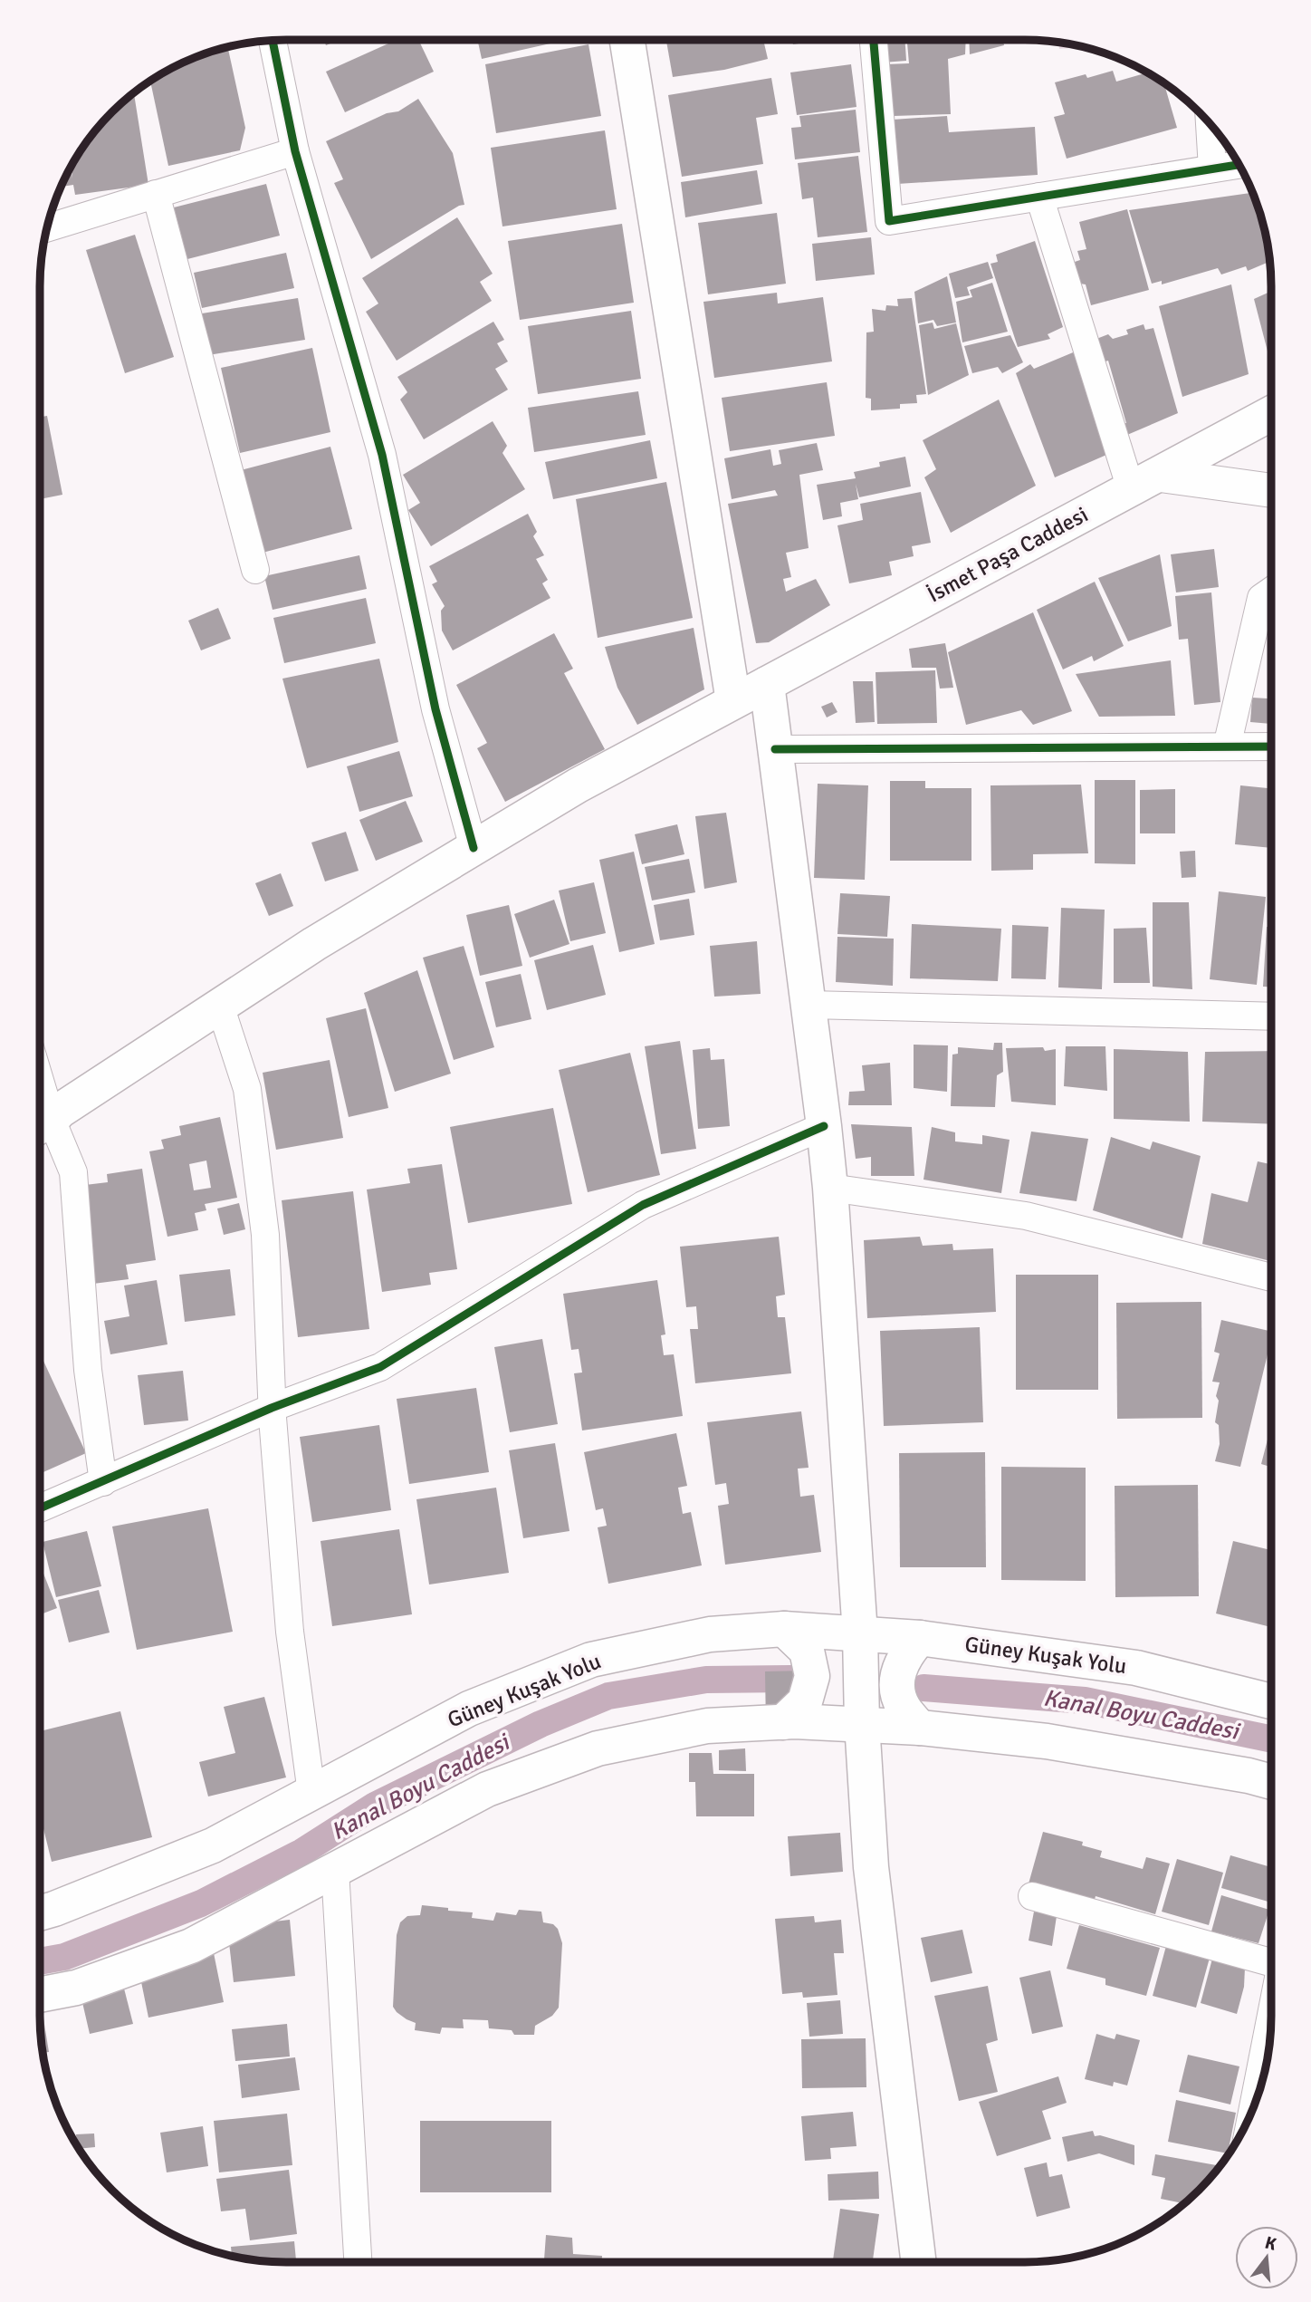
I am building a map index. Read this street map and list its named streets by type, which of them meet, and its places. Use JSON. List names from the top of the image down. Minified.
{"streets":{"main road":["İsmet Paşa Caddesi","Güney Kuşak Yolu"]},"water":["Kanal Boyu Caddesi"],"north":"top"}
